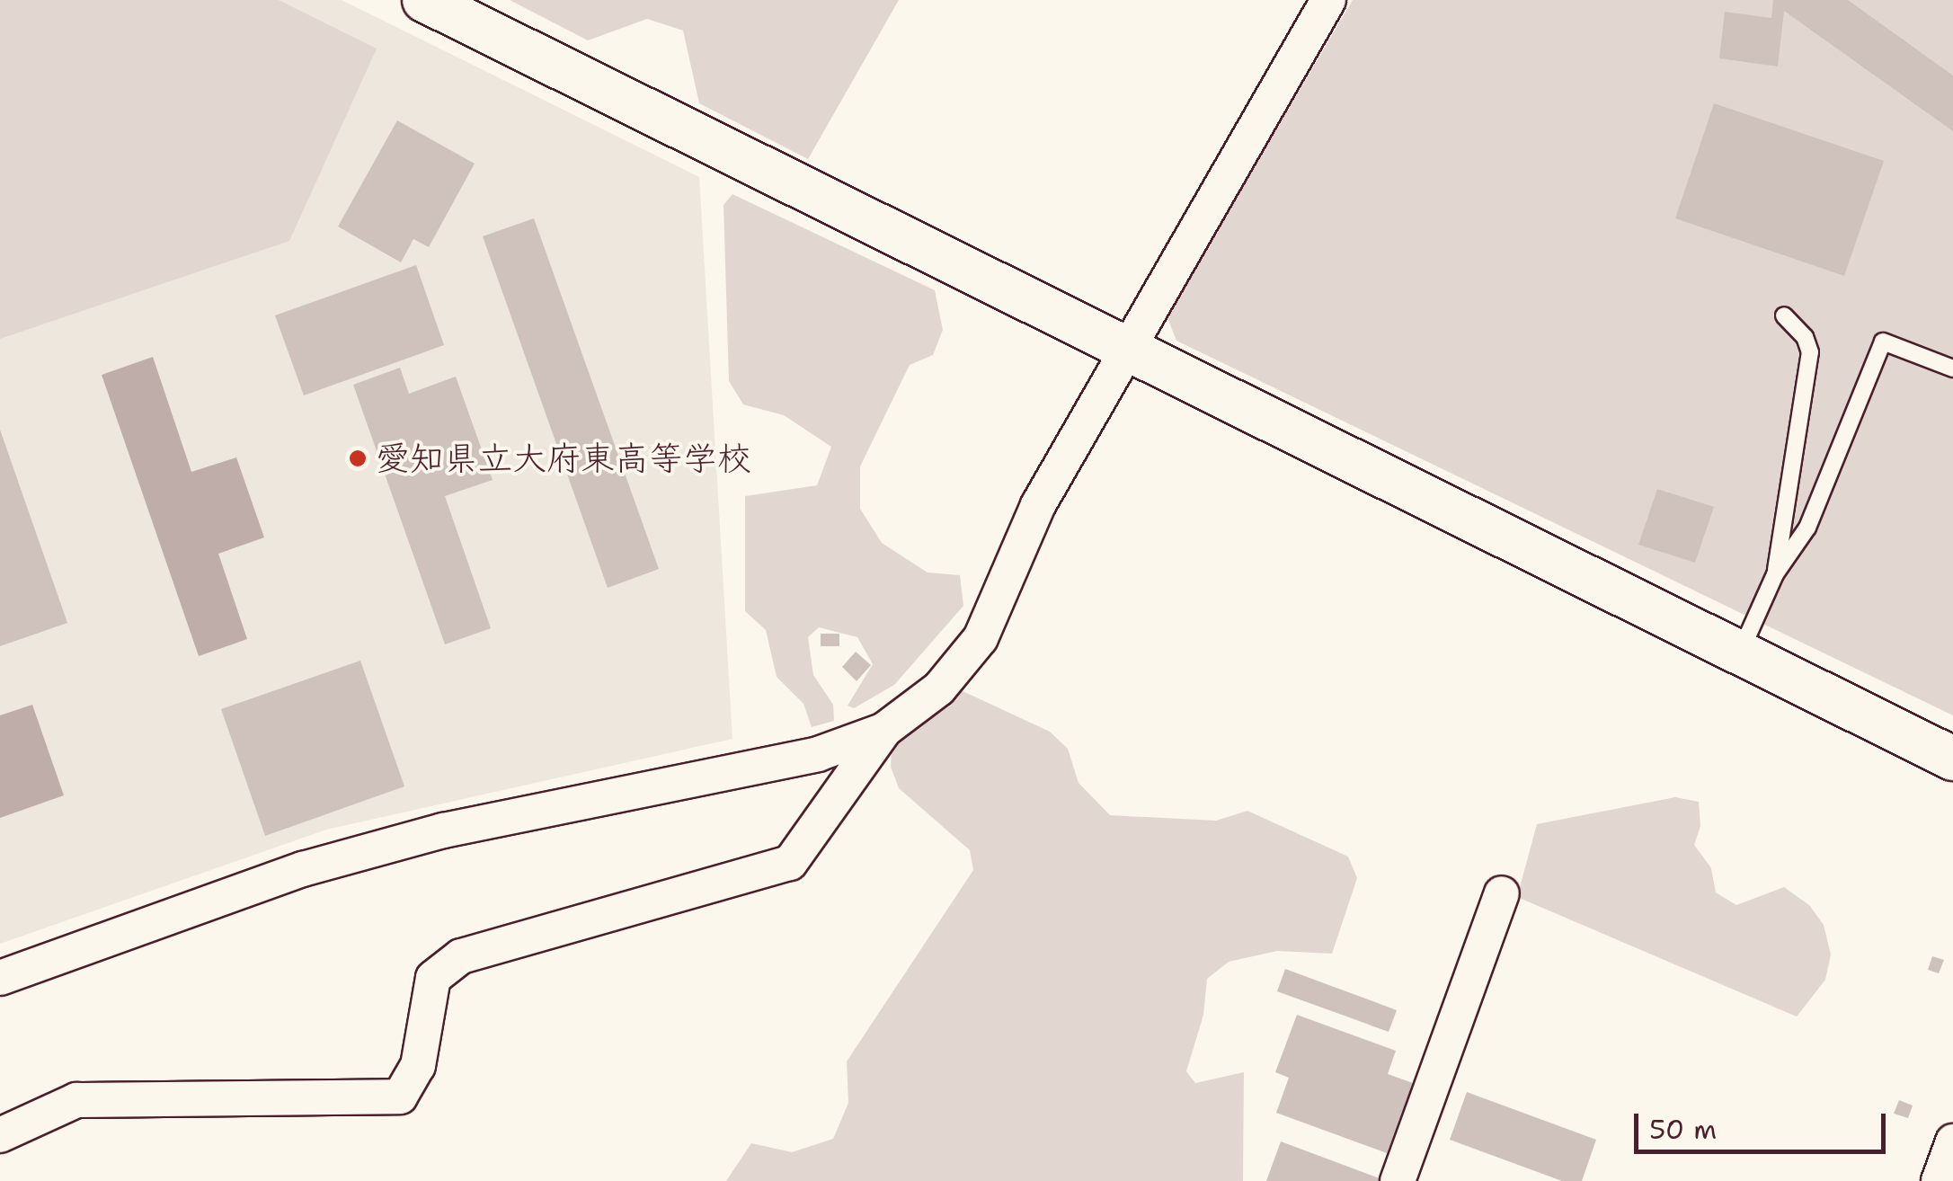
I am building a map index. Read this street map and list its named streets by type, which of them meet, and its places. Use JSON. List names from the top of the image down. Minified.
{"places":["愛知県立大府東高等学校"],"scale_bar":"50 m"}
